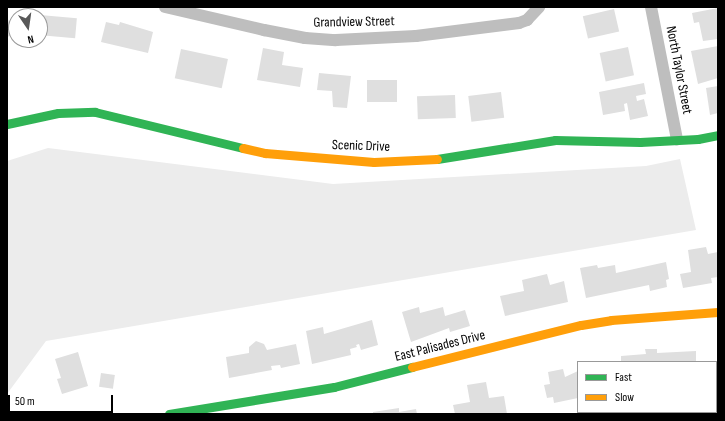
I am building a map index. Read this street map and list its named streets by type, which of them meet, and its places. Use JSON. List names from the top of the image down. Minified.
{"streets":{"street":["Grandview Street","North Taylor Street","Scenic Drive","East Palisades Drive"]},"crossings":[["North Taylor Street","Scenic Drive"]],"legend":["Fast","Slow"],"scale_bar":"50 m","north":"bottom"}
